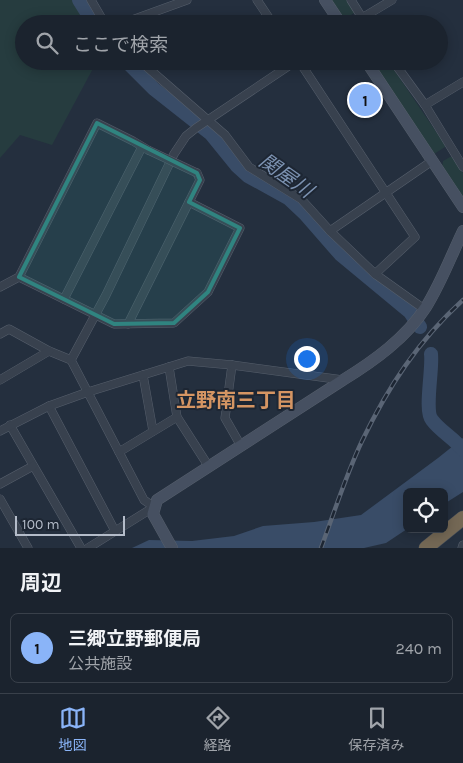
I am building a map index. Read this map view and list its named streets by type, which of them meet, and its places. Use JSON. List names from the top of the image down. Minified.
{"districts":["立野南三丁目"],"water":["関屋川"],"scale_bar":"100 m","page":{"search":"ここで検索","pins":"1","scale":"100 m","heading":"周辺","list":[{"mark":"1","name":"三郷立野郵便局","note":"公共施設","value":"240 m"}],"nav":["地図","経路","保存済み"]}}
